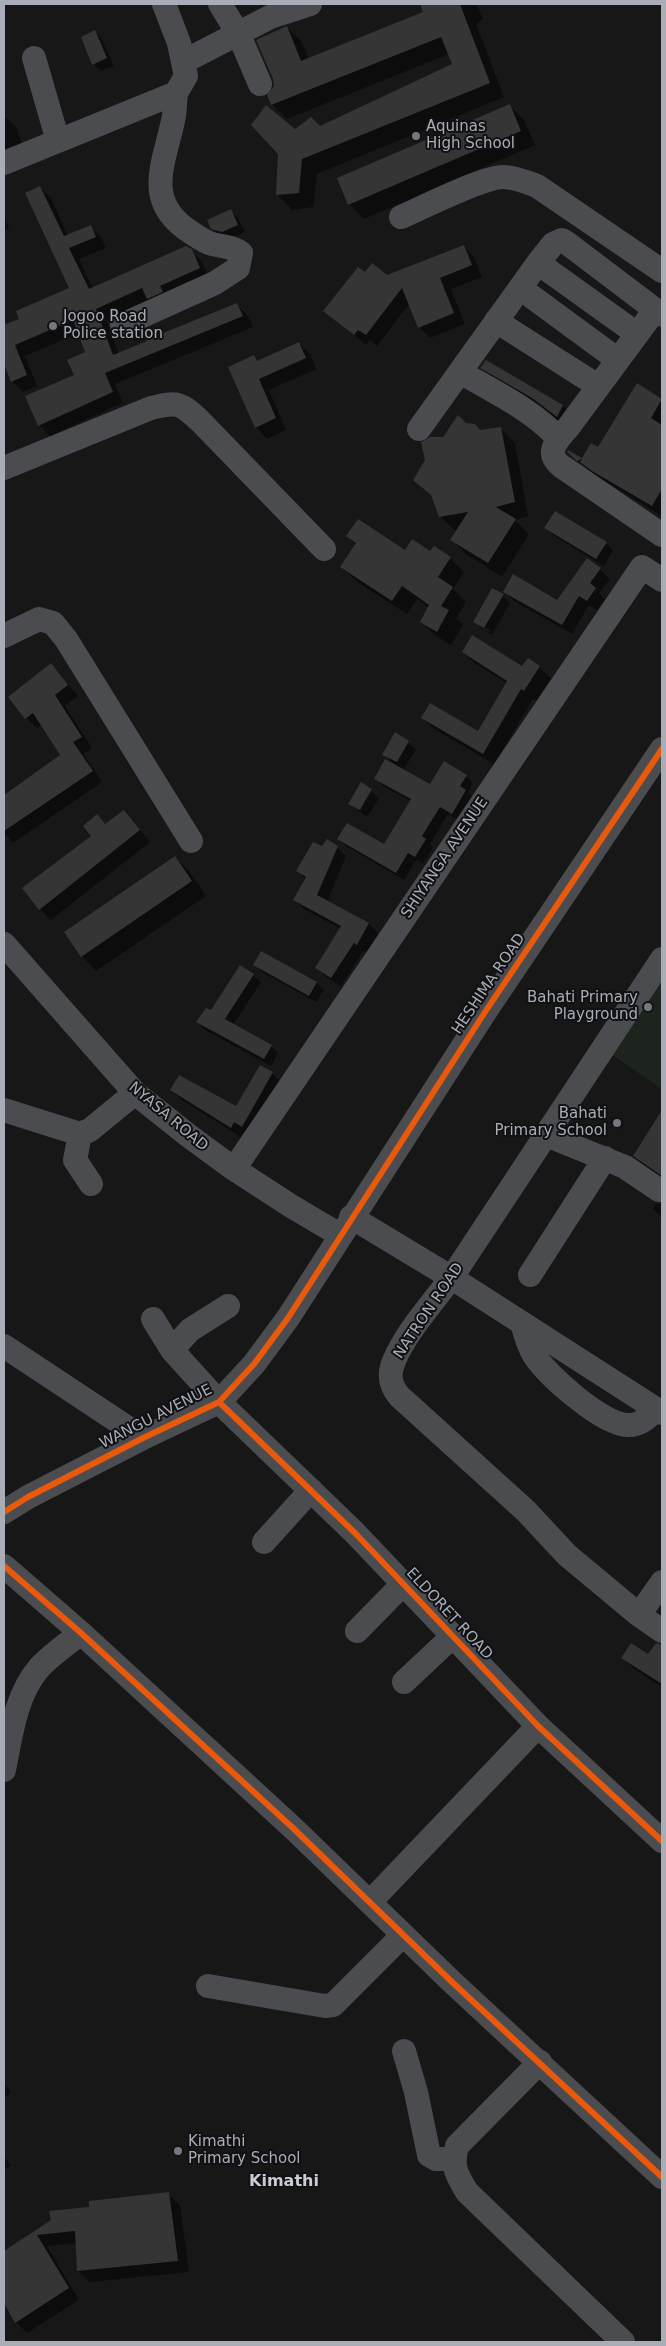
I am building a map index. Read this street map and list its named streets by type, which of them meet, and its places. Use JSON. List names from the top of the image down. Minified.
{"streets":{"street":["SHIYANGA AVENUE","HESHIMA ROAD","NYASA ROAD","NATRON ROAD","WANGU AVENUE","ELDORET ROAD"]},"crossings":[["SHIYANGA AVENUE","NYASA ROAD"],["HESHIMA ROAD","NYASA ROAD"],["HESHIMA ROAD","WANGU AVENUE"],["NYASA ROAD","NATRON ROAD"],["NYASA ROAD","WANGU AVENUE"],["WANGU AVENUE","ELDORET ROAD"]],"districts":["Kimathi"],"places":["Aquinas High School","Jogoo Road Police station","Bahati Primary Playground","Bahati Primary School","Kimathi Primary School"]}
